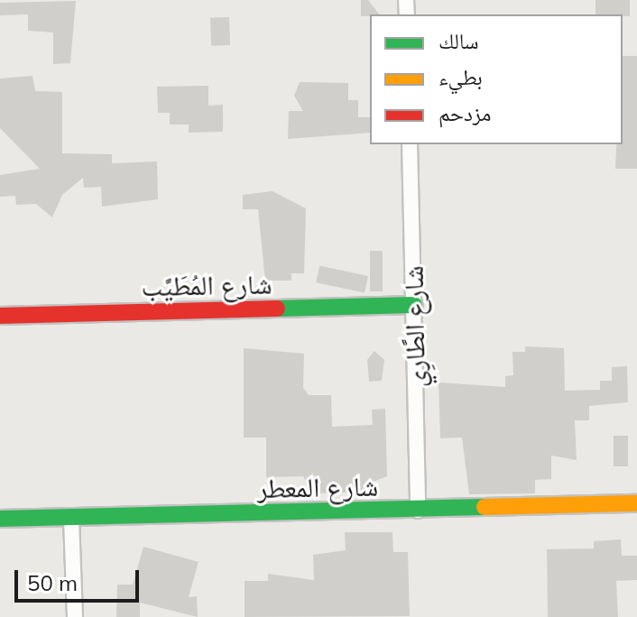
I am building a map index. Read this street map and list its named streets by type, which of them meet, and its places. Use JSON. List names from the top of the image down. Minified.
{"streets":{"street":["شارع المُطَيَّب","شارع الطَّارِي","شارع المعطر"]},"crossings":[["شارع المُطَيَّب","شارع الطَّارِي"],["شارع الطَّارِي","شارع المعطر"]],"legend":["سالك","بطيء","مزدحم"],"scale_bar":"50 m"}
